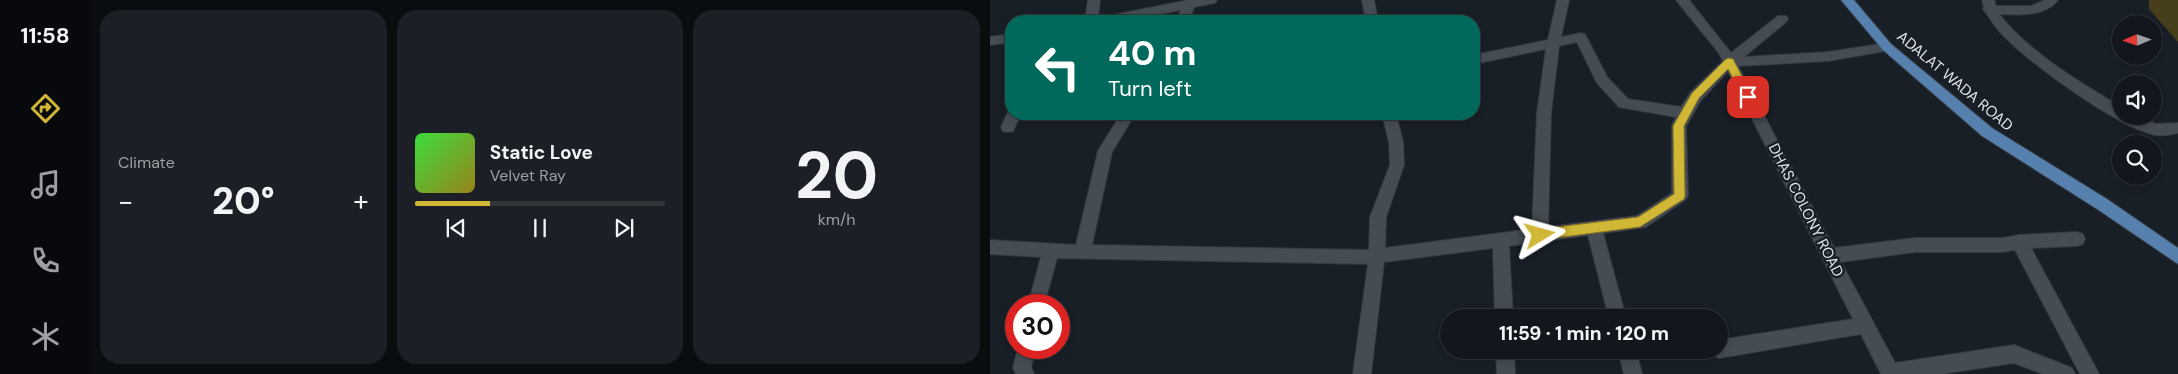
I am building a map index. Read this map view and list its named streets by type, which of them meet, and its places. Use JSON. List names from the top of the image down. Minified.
{"streets":{"main road":["ADALAT WADA ROAD"],"street":["DHAS COLONY ROAD"]},"north":"left","page":{"tabs":"11:58","tile":["Climate",["20","km/h"]],"turn":["40 m","Turn left"],"song":["Static Love","Velvet Ray"],"heat":["−","20°","+"],"limit":"30","trip":"11:59 · 1 min · 120 m"}}
